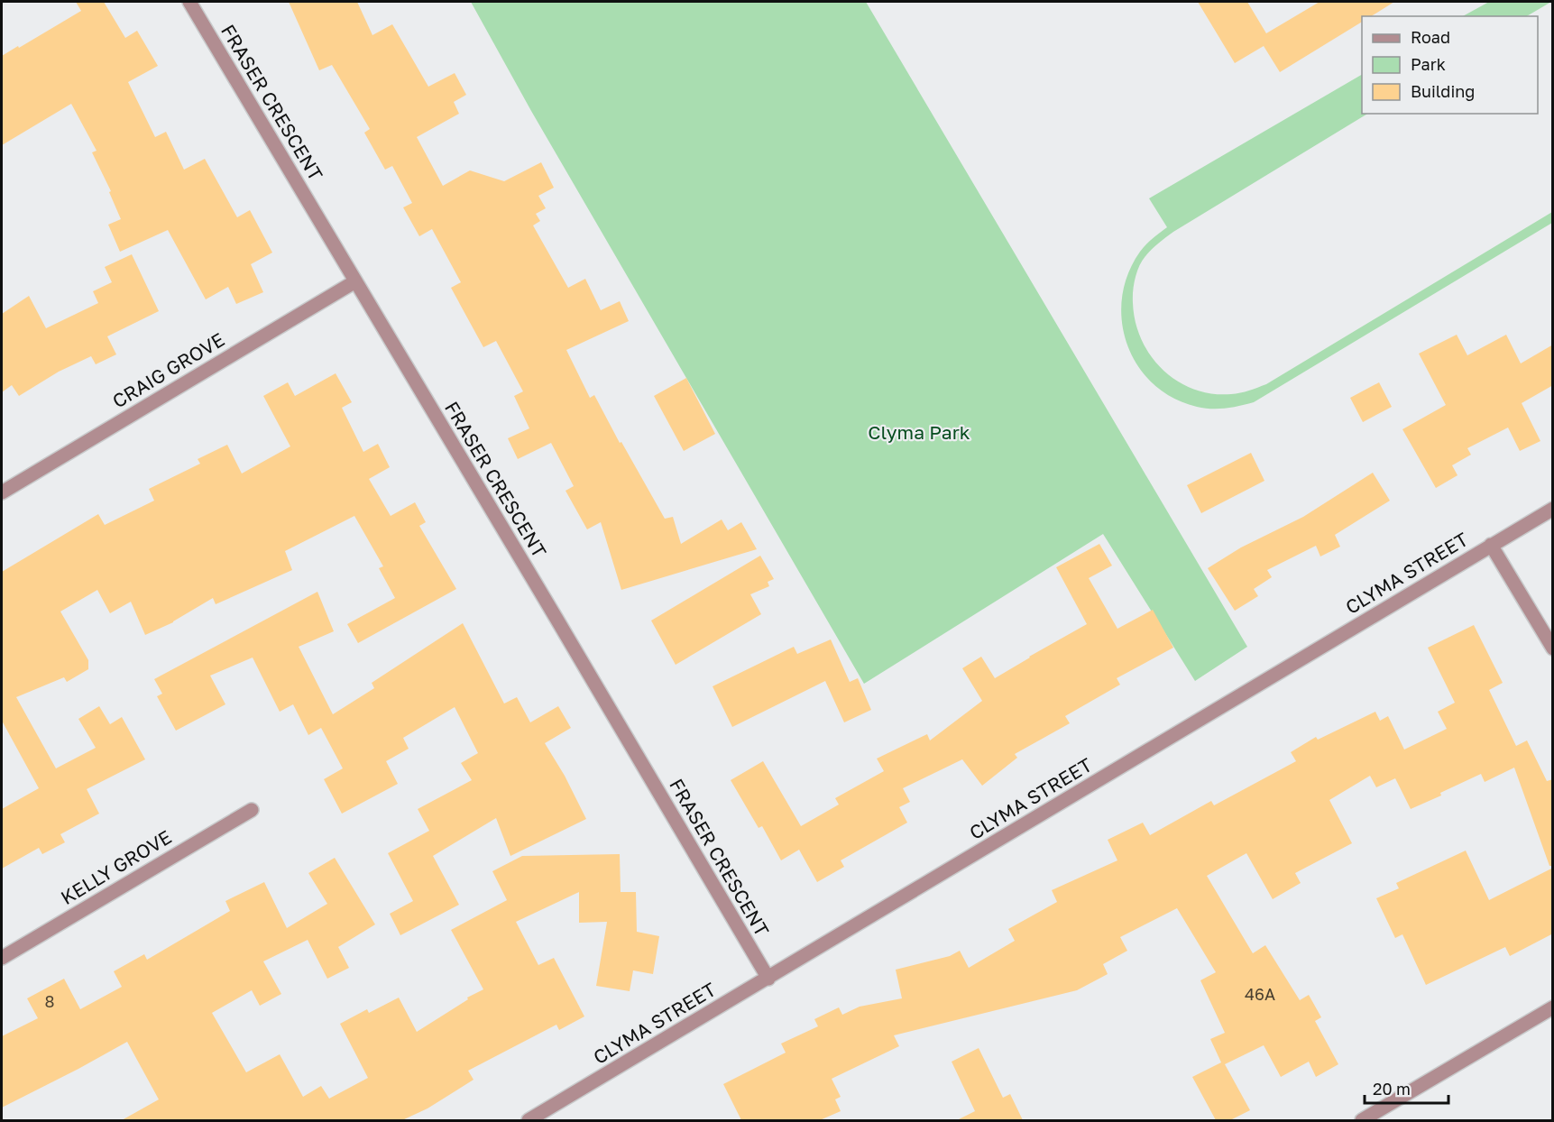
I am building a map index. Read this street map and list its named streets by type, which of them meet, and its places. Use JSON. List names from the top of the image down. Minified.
{"streets":{"street":["FRASER CRESCENT","CRAIG GROVE","CLYMA STREET","KELLY GROVE"]},"crossings":[["FRASER CRESCENT","CRAIG GROVE"],["FRASER CRESCENT","CLYMA STREET"]],"parks":["Clyma Park"],"house_numbers":["46A","8"],"legend":["Road","Park","Building"],"scale_bar":"20 m"}
